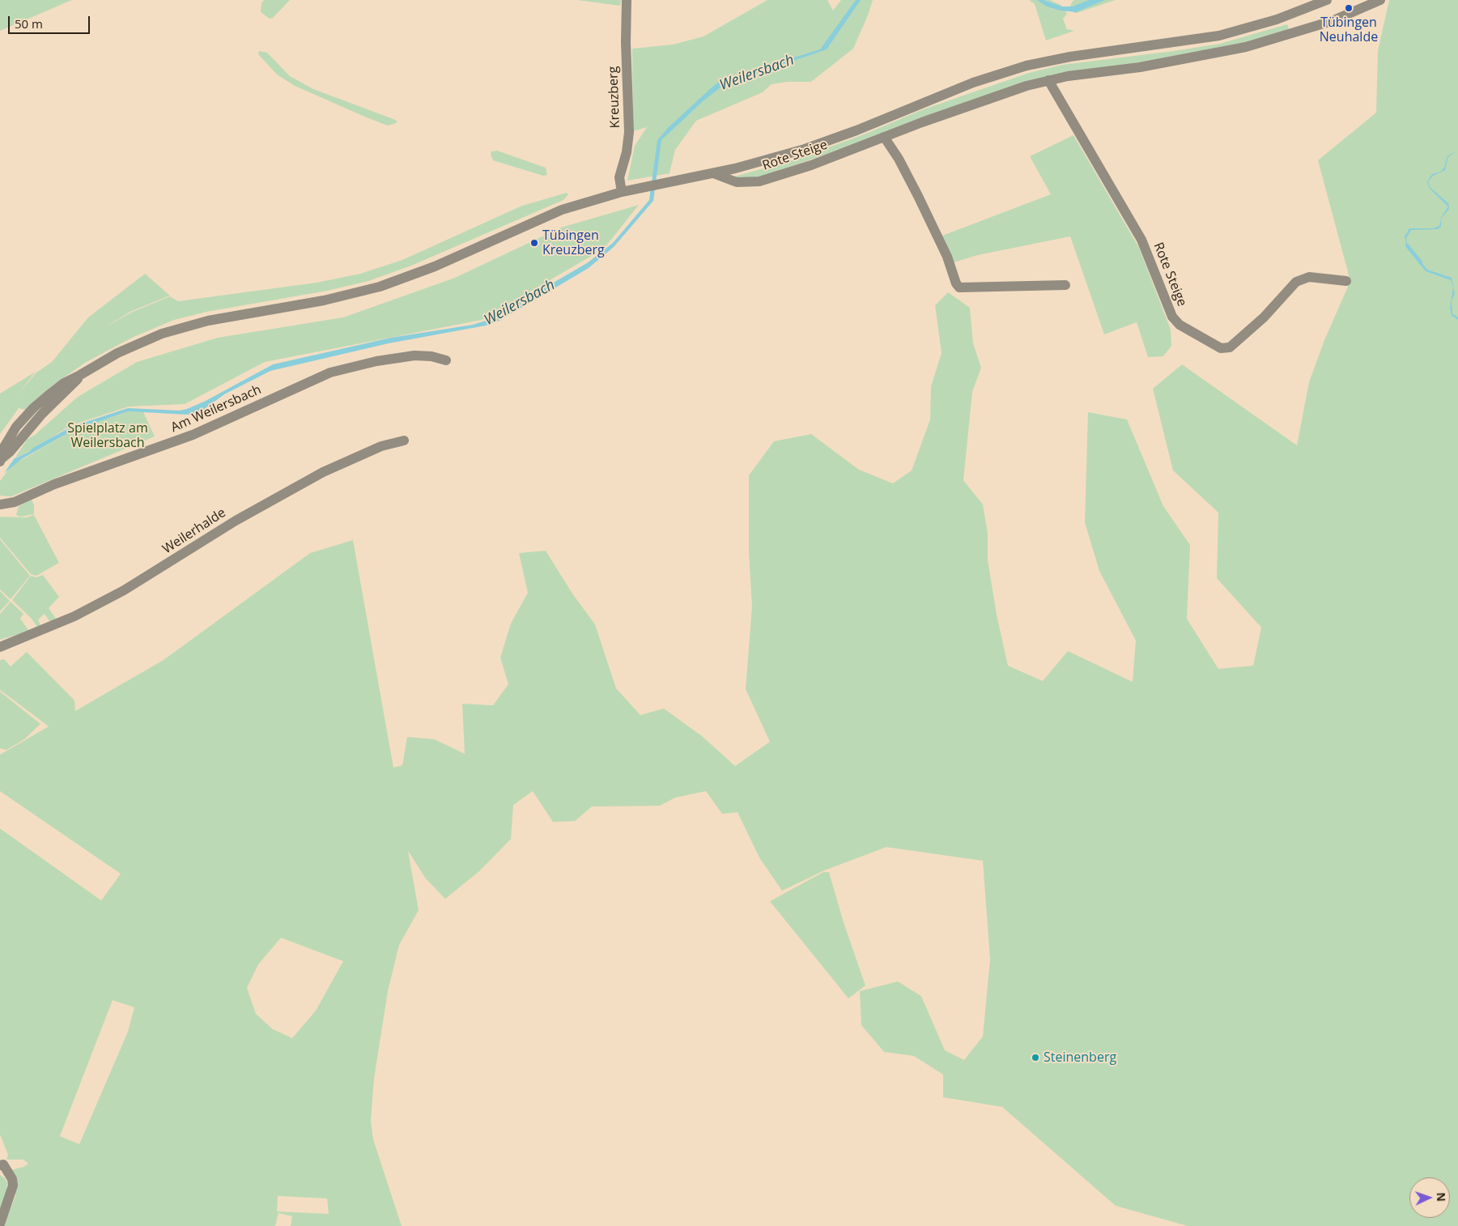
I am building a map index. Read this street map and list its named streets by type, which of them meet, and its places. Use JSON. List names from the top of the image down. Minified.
{"streets":{"street":["Kreuzberg","Rote Steige","Am Weilersbach","Weilerhalde"]},"water":["Weilersbach"],"parks":["Spielplatz am Weilersbach"],"places":["Tübingen Neuhalde","Tübingen Kreuzberg","Steinenberg"],"scale_bar":"50 m","north":"right"}
